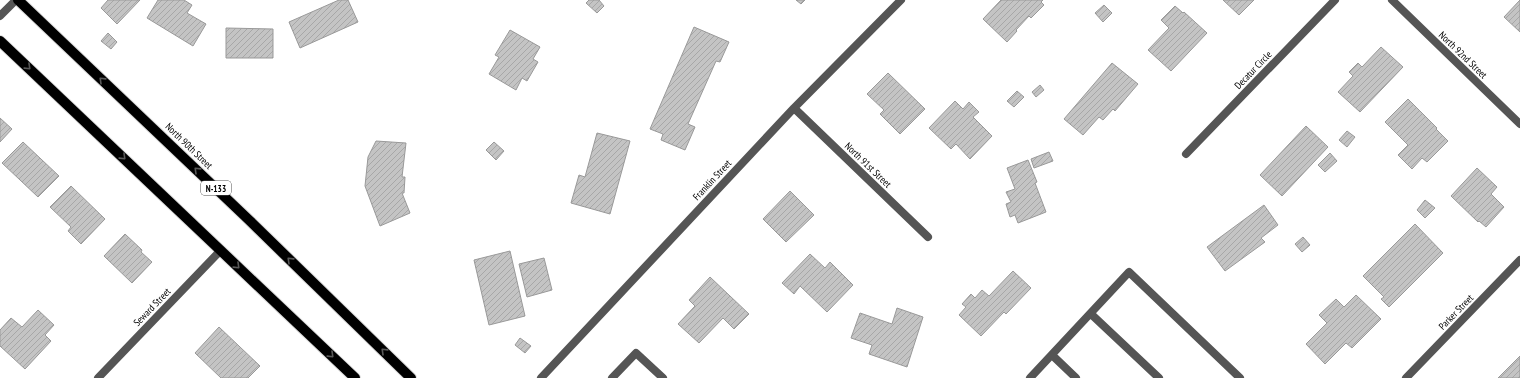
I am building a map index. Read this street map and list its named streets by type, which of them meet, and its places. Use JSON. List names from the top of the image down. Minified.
{"streets":{"main road":["North 90th Street","N-133"],"street":["North 92nd Street","Decatur Circle","North 91st Street","Franklin Street","Seward Street","Parker Street"]},"crossings":[["North 91st Street","Franklin Street"]]}
